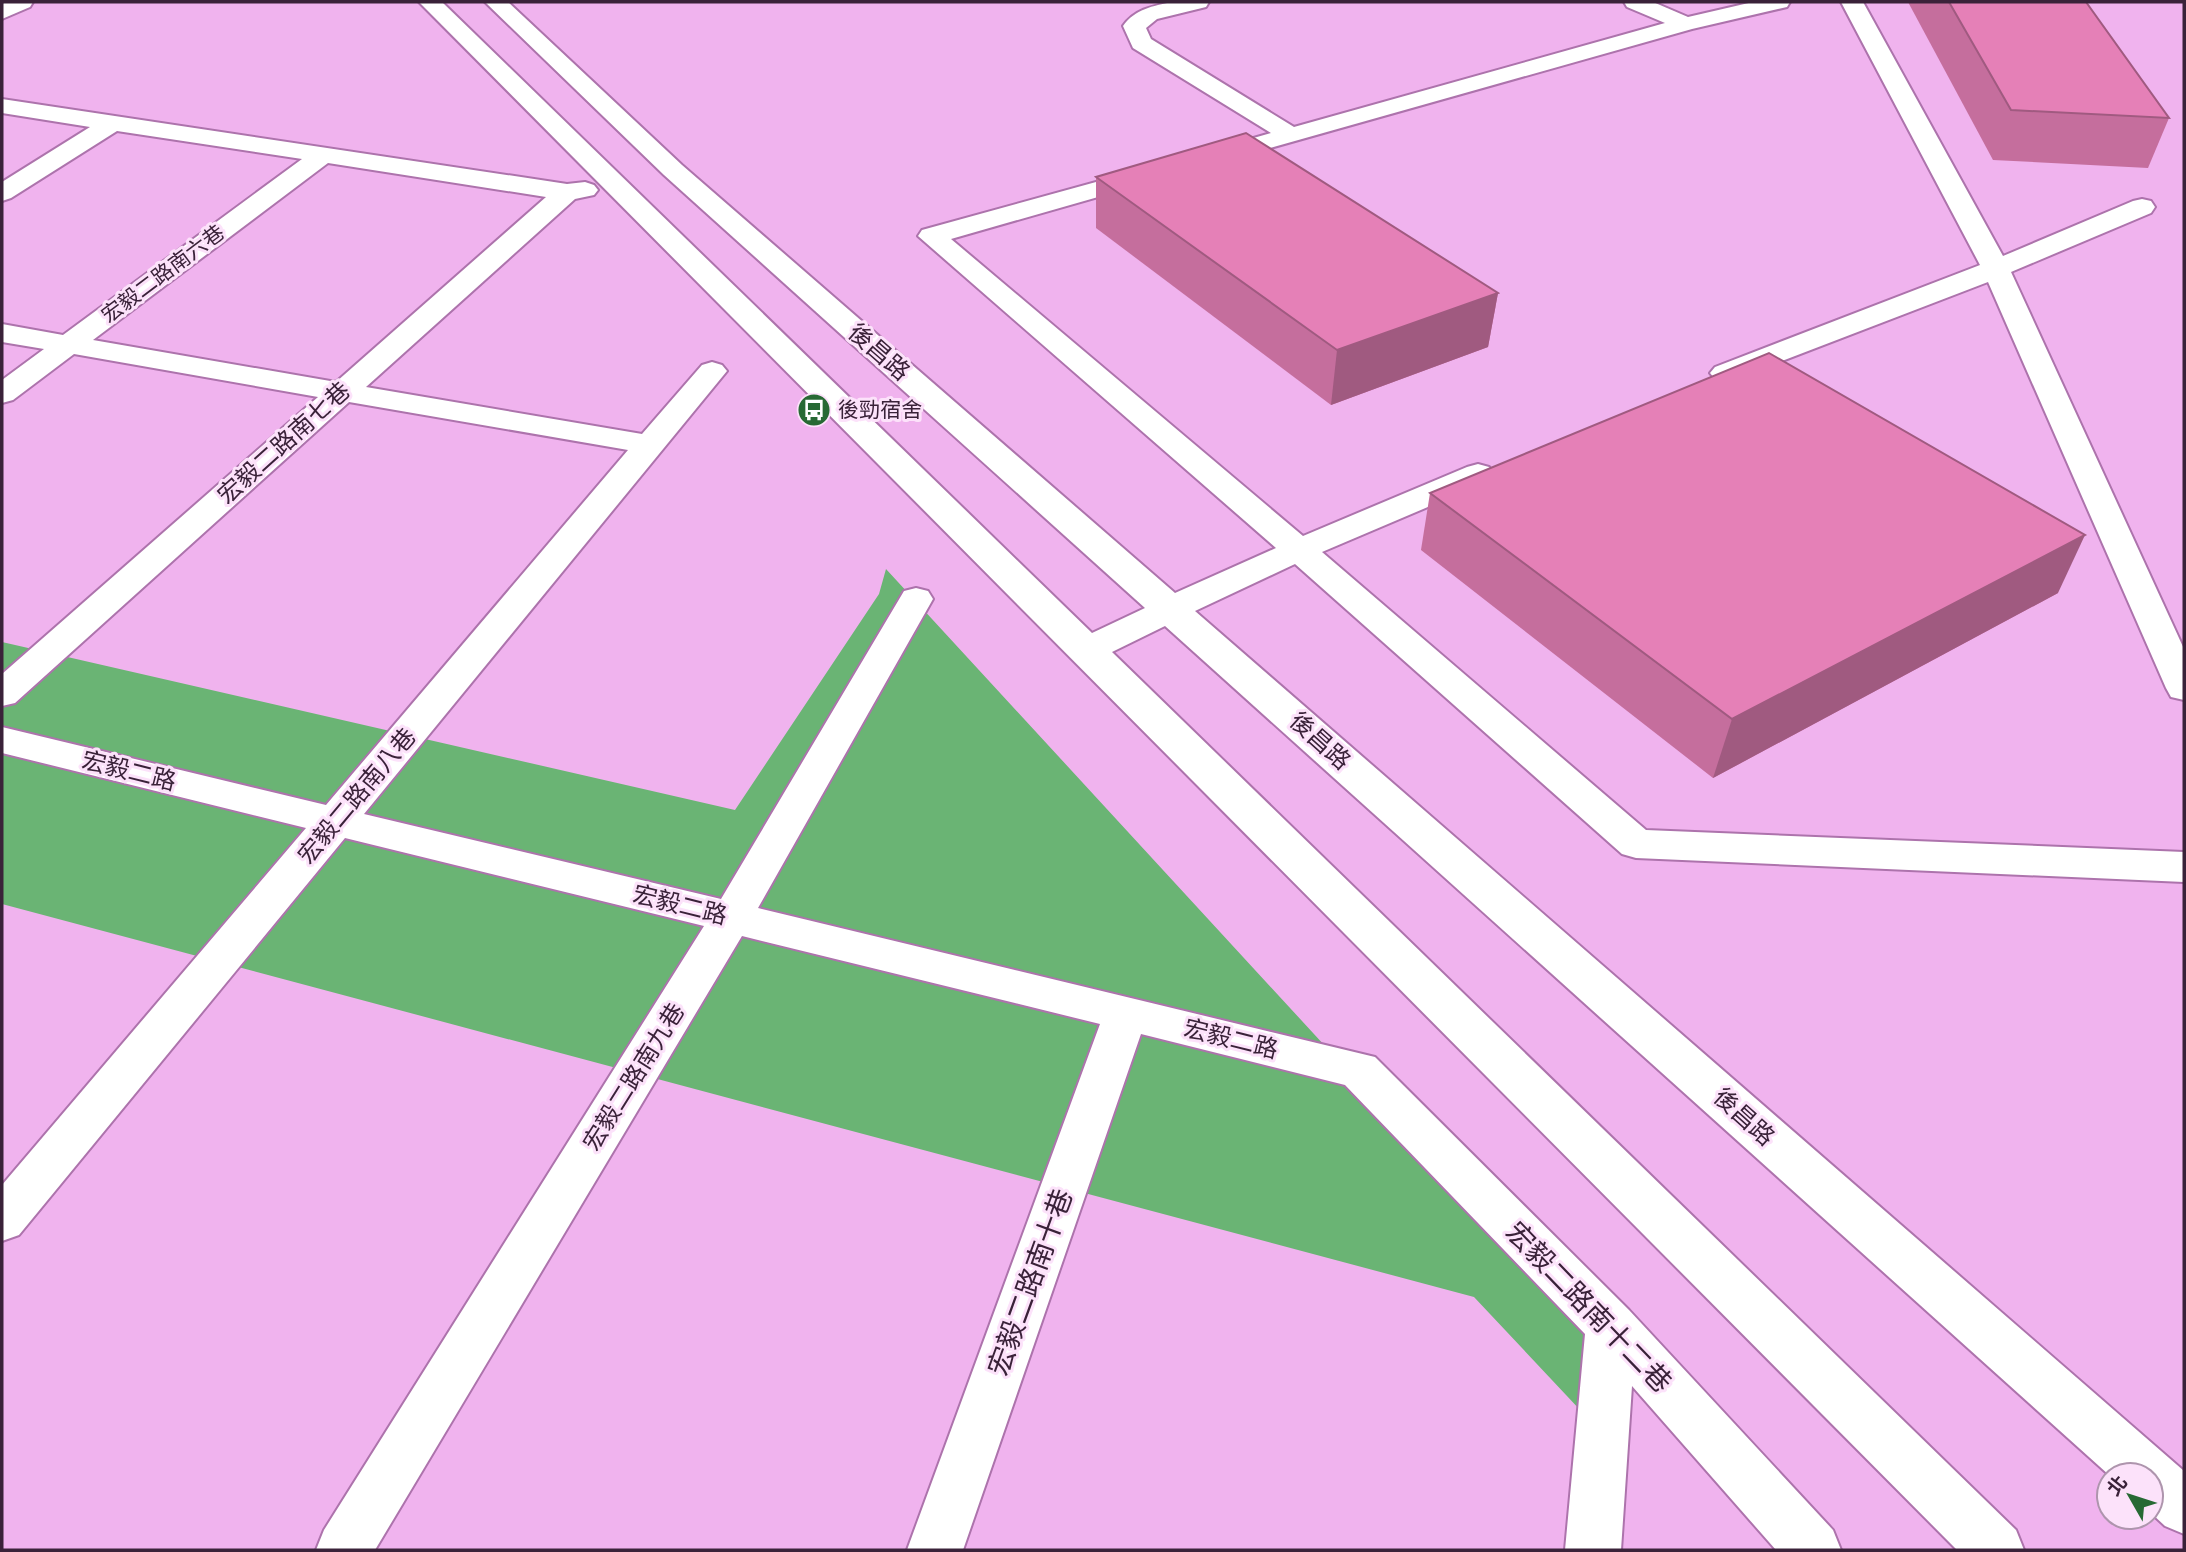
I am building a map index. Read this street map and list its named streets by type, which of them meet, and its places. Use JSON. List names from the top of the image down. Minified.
{"streets":{"street":["宏毅二路南六巷","後昌路","宏毅二路南七巷","宏毅二路","宏毅二路南八巷","宏毅二路南九巷","宏毅二路南十巷","宏毅二路南十二巷"]},"crossings":[["宏毅二路","宏毅二路南八巷"],["宏毅二路","宏毅二路南九巷"],["宏毅二路","宏毅二路南十巷"],["宏毅二路","宏毅二路南十二巷"]],"places":{"bus stop":["後勁宿舍"]},"north":"top left"}
